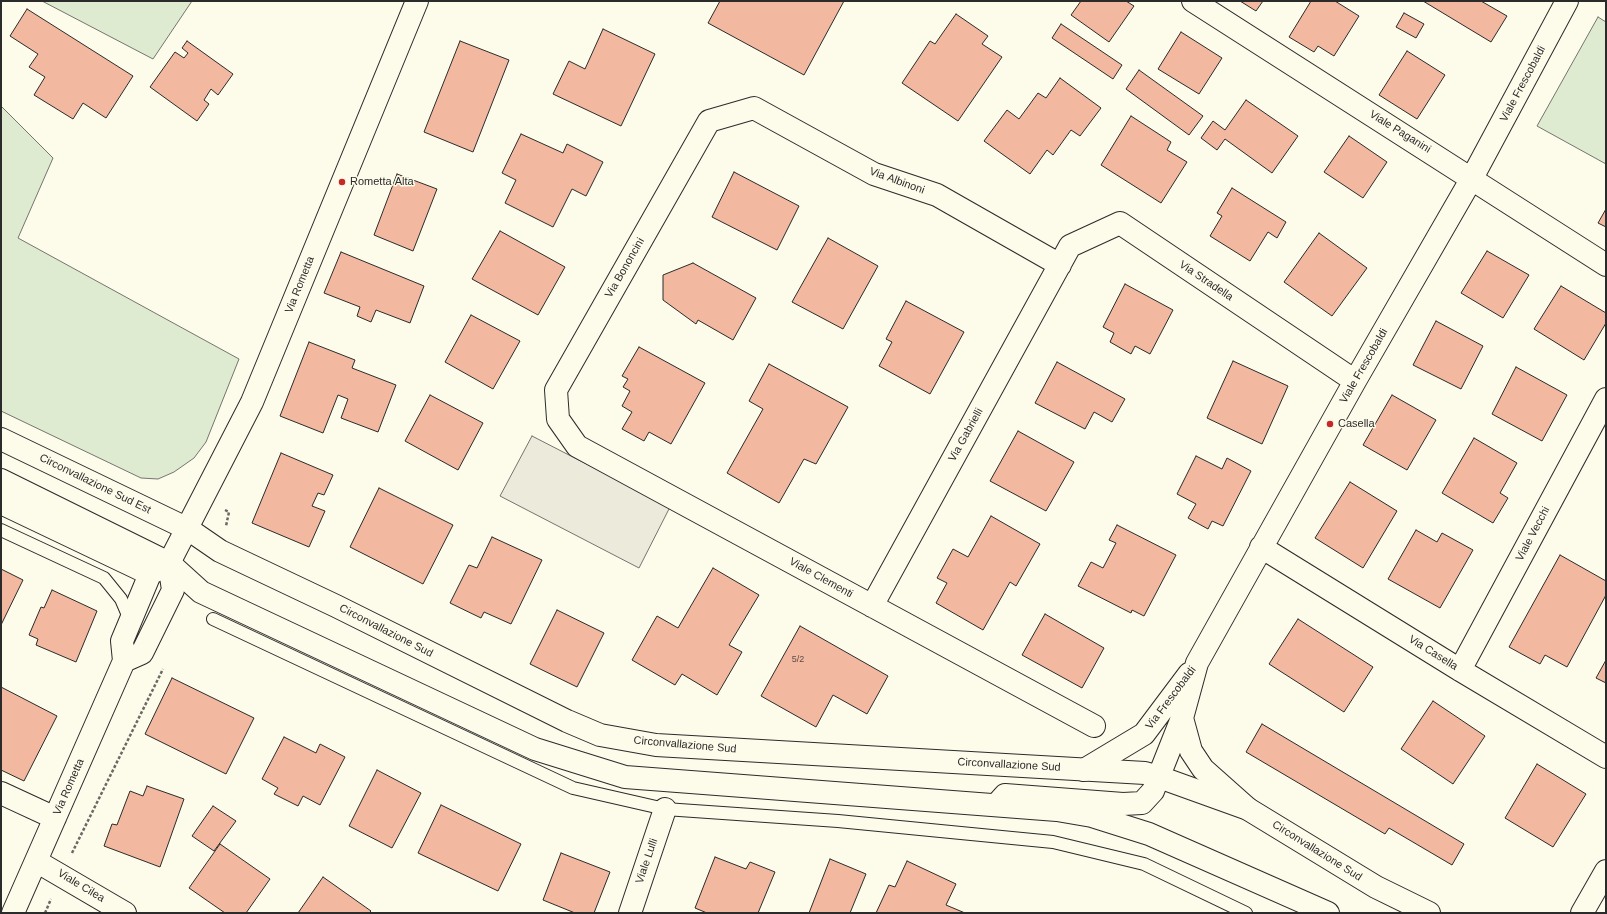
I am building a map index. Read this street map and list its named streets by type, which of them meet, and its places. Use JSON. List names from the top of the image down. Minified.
{"streets":{"street":["Viale Frescobaldi","Viale Paganini","Via Albinoni","Via Bononcini","Via Stradella","Via Rometta","Via Gabrielli","Circonvallazione Sud Est","Viale Vecchi","Viale Clementi","Circonvallazione Sud","Via Casella","Via Frescobaldi","Viale Lulli","Viale Cilea"]},"crossings":[["Viale Frescobaldi","Viale Paganini"],["Viale Frescobaldi","Via Stradella"],["Viale Frescobaldi","Via Casella"],["Viale Frescobaldi","Via Frescobaldi"],["Via Albinoni","Via Bononcini"],["Via Albinoni","Via Stradella"],["Via Albinoni","Via Gabrielli"],["Via Bononcini","Viale Clementi"],["Via Stradella","Via Gabrielli"],["Via Rometta","Circonvallazione Sud Est"],["Via Rometta","Circonvallazione Sud"],["Via Rometta","Viale Cilea"],["Via Gabrielli","Viale Clementi"],["Circonvallazione Sud Est","Circonvallazione Sud"],["Viale Vecchi","Via Casella"],["Circonvallazione Sud","Via Frescobaldi"]],"places":["Rometta Alta","Casella"],"house_numbers":["5/2"]}
